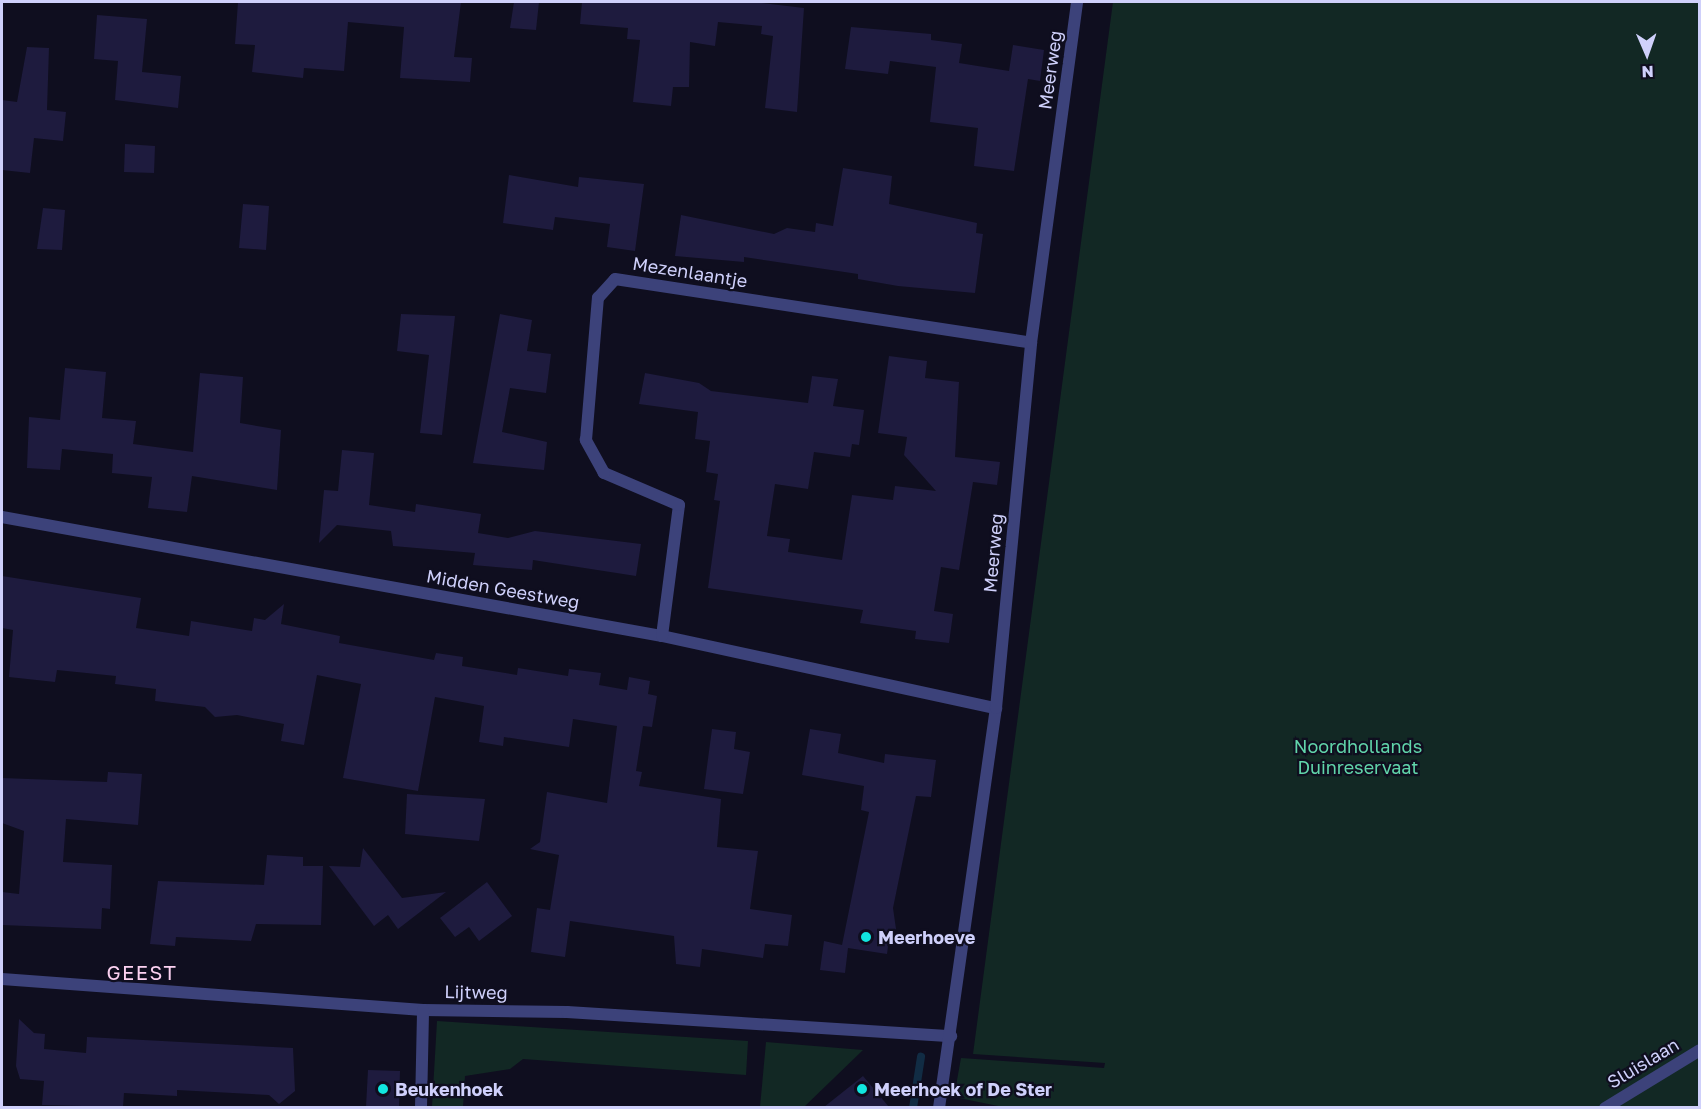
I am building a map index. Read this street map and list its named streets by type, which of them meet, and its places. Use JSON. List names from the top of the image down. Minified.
{"streets":{"street":["Meerweg","Mezenlaantje","Midden Geestweg","Lijtweg","Sluislaan"]},"crossings":[["Meerweg","Mezenlaantje"],["Meerweg","Midden Geestweg"],["Meerweg","Lijtweg"],["Mezenlaantje","Midden Geestweg"]],"districts":["GEEST"],"parks":["Noordhollands Duinreservaat"],"places":["Meerhoeve","Beukenhoek","Meerhoek of De Ster"],"north":"bottom"}
